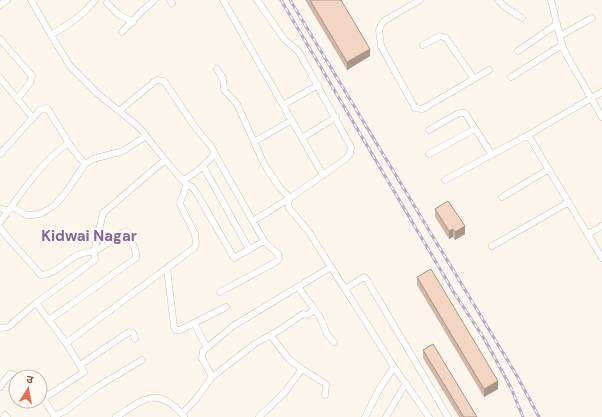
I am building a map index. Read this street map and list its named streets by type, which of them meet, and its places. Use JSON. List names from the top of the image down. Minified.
{"districts":["Kidwai Nagar"],"north":"top"}
